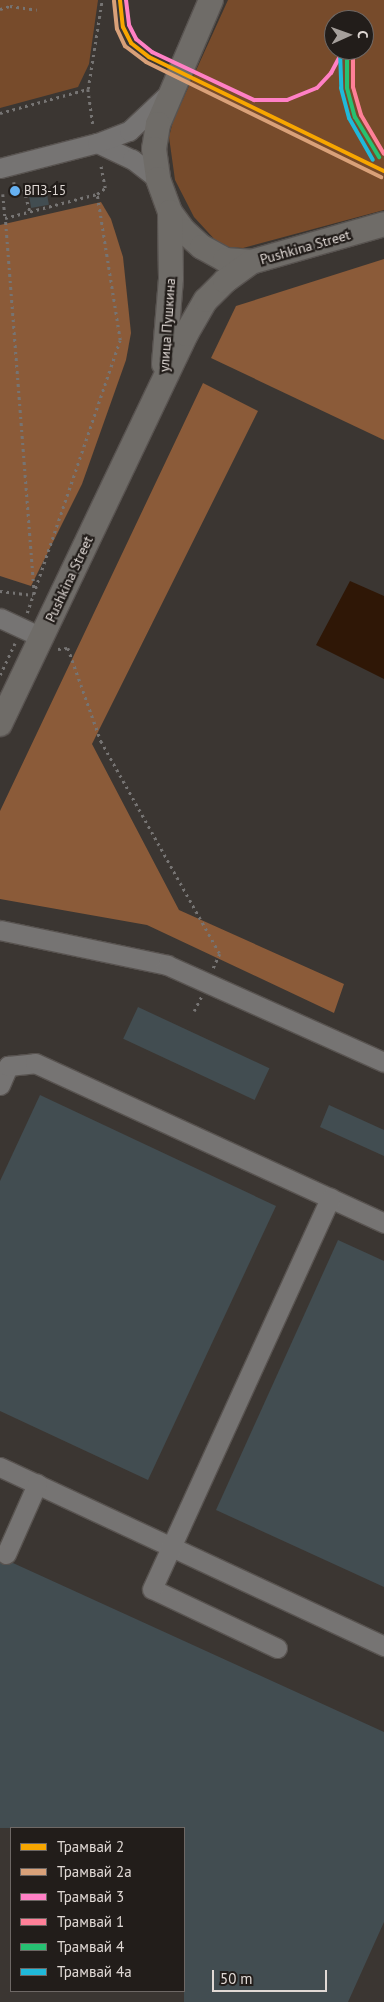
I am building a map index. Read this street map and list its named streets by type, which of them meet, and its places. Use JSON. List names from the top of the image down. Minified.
{"streets":{"main road":["Pushkina Street","улица Пушкина"]},"crossings":[["Pushkina Street","улица Пушкина"]],"places":["ВПЗ-15"],"lines":["tram line 2","tram line 3","tram line 2а","tram line 1","tram line 4","tram line 4а"],"legend":["Трамвай 2","Трамвай 2а","Трамвай 3","Трамвай 1","Трамвай 4","Трамвай 4а"],"scale_bar":"50 m","north":"right"}
